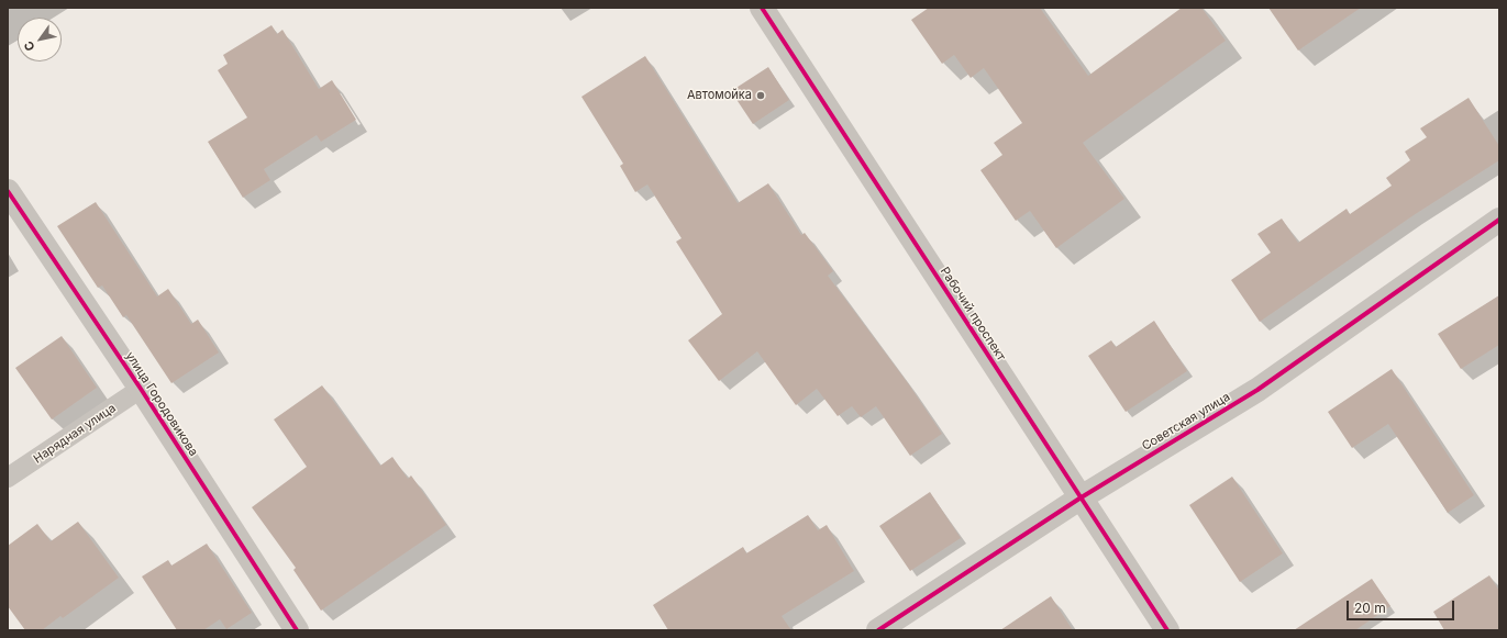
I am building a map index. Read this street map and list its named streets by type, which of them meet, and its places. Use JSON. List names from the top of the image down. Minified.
{"streets":{"street":["Рабочий проспект","улица Городовикова","Советская улица"],"lane":["Нарядная улица"]},"crossings":[["Рабочий проспект","Советская улица"],["улица Городовикова","Нарядная улица"]],"places":["Автомойка"],"scale_bar":"20 m","north":"bottom left"}
